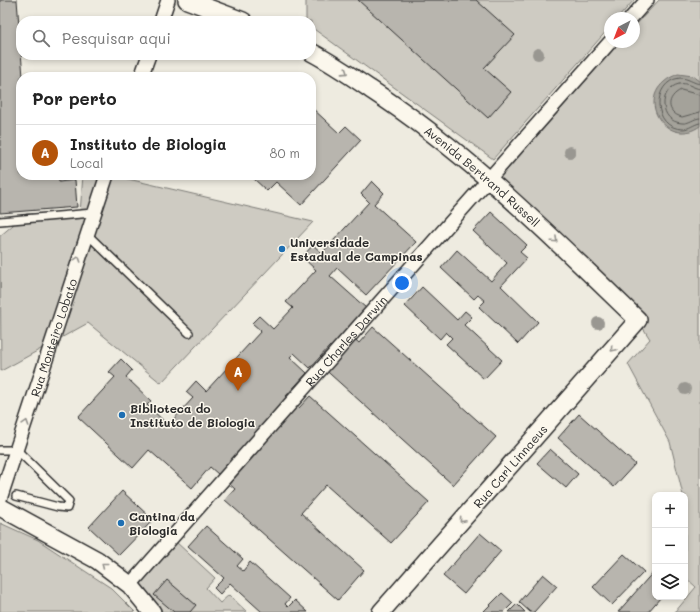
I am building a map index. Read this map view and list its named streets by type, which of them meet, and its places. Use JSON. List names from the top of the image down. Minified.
{"streets":{"street":["Avenida Bertrand Russell","Rua Monteiro Lobato","Rua Charles Darwin","Rua Carl Linnaeus"]},"crossings":[["Avenida Bertrand Russell","Rua Charles Darwin"],["Avenida Bertrand Russell","Rua Carl Linnaeus"]],"one_way":["Avenida Bertrand Russell","Rua Monteiro Lobato","Rua Carl Linnaeus"],"places":["Universidade Estadual de Campinas","Biblioteca do Instituto de Biologia","Cantina da Biologia"],"north":"bottom left","page":{"search":"Pesquisar aqui","heading":"Por perto","list":[{"mark":"A","name":"Instituto de Biologia","note":"Local","value":"80 m"}],"pins":"A","map_buttons":["+","−"]}}
